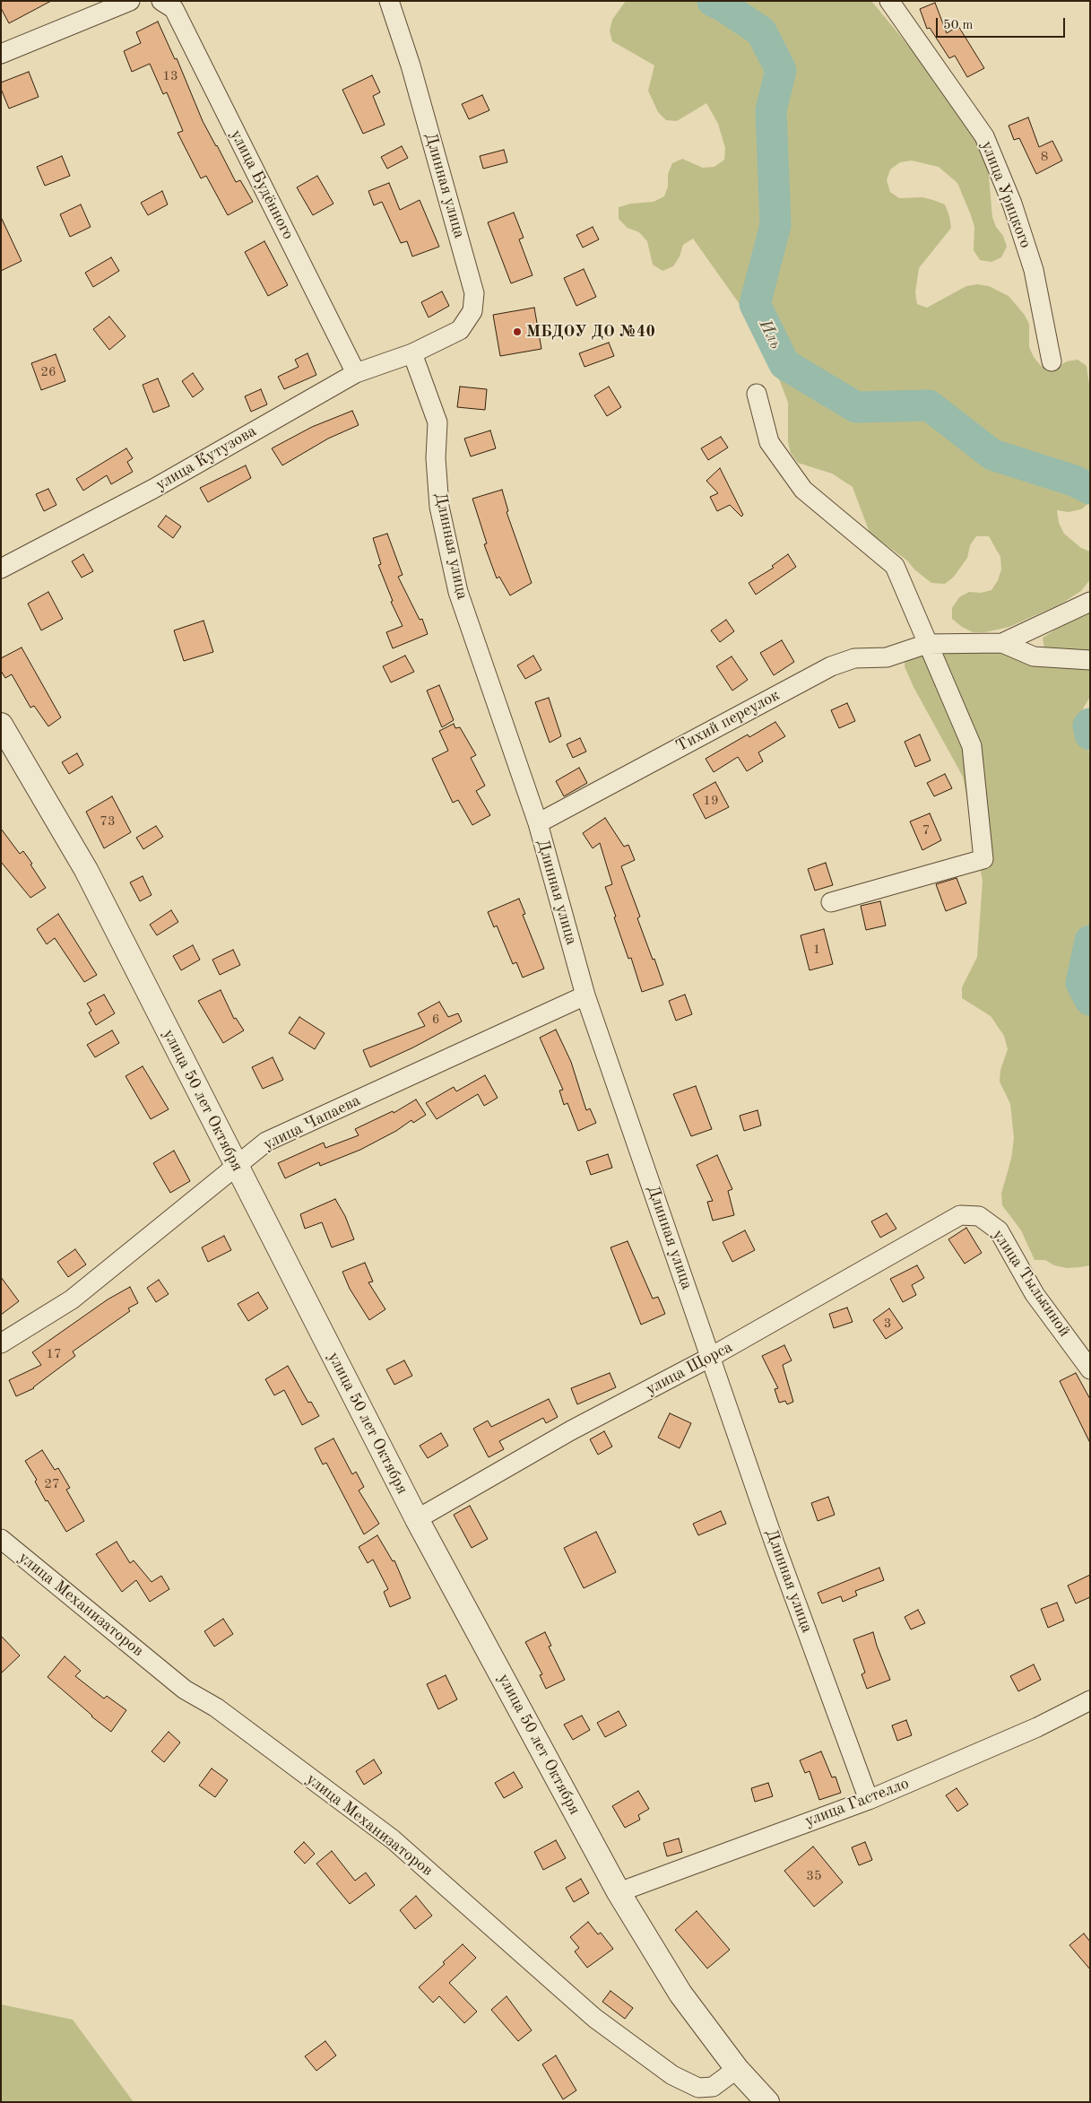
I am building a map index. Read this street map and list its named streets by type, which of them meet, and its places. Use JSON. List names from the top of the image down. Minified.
{"streets":{"street":["улица Будённого","Длинная улица","улица Урицкого","улица Кутузова","Тихий переулок","улица 50 лет Октября","улица Чапаева","улица Тылькиной","улица Щорса","улица Механизаторов","улица Гастелло"]},"crossings":[["улица Будённого","улица Кутузова"],["Длинная улица","улица Кутузова"],["Длинная улица","Тихий переулок"],["Длинная улица","улица Чапаева"],["Длинная улица","улица Щорса"],["Длинная улица","улица Гастелло"],["улица 50 лет Октября","улица Чапаева"],["улица 50 лет Октября","улица Щорса"],["улица 50 лет Октября","улица Механизаторов"],["улица 50 лет Октября","улица Гастелло"],["улица Тылькиной","улица Щорса"]],"water":["Иль"],"places":["МБДОУ ДО №40"],"house_numbers":["13","8","26","19","73","7","1","6","3","17","27","35"],"scale_bar":"50 m"}
